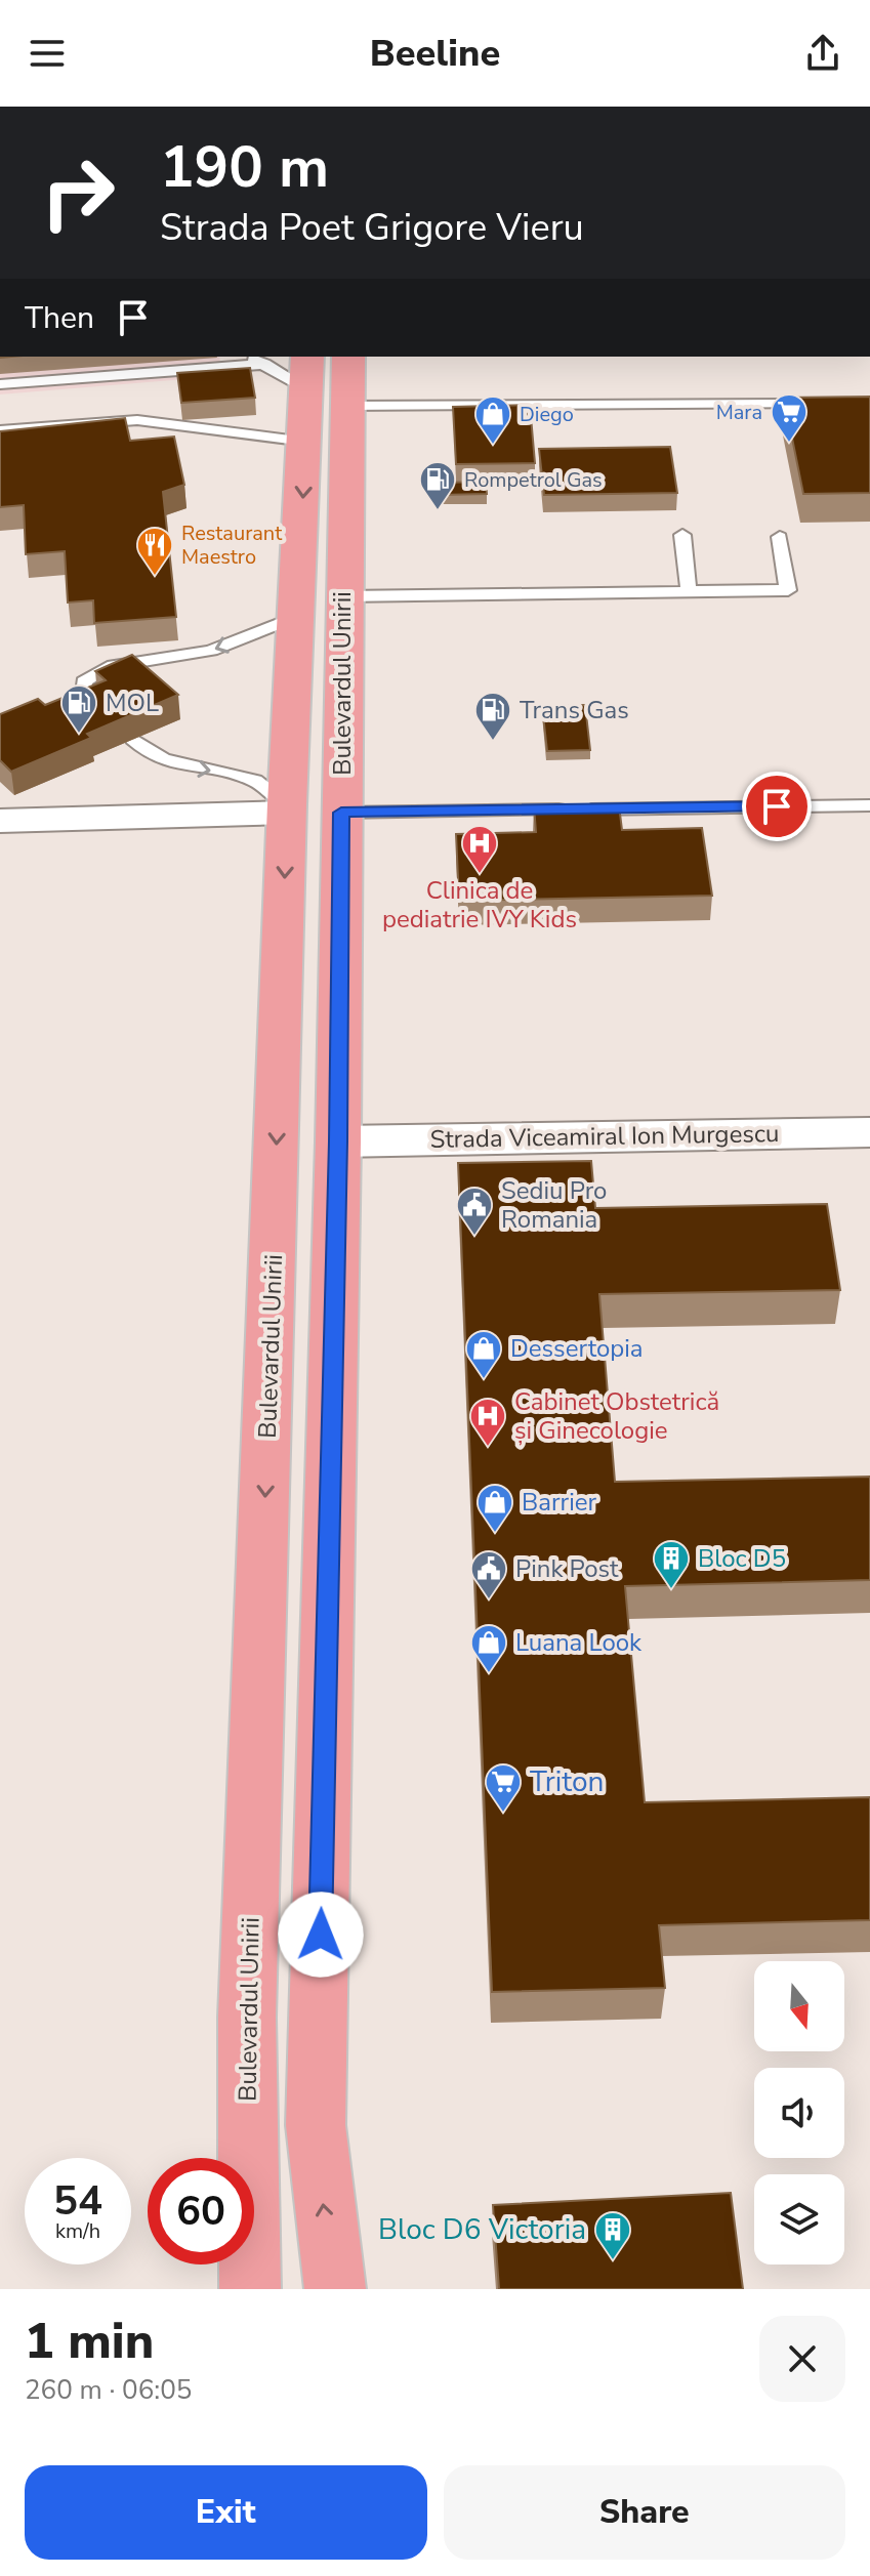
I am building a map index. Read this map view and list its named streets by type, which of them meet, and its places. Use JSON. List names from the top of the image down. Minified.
{"streets":{"main road":["Bulevardul Unirii"],"street":["Strada Viceamiral Ion Murgescu"]},"crossings":[["Bulevardul Unirii","Strada Viceamiral Ion Murgescu"]],"places":{"supermarket":["Mara","Triton"],"shop":["Diego","Dessertopia","Barrier","Luana Look"],"fuel station":["Rompetrol Gas","MOL","Trans Gas"],"restaurant":["Restaurant Maestro"],"hospital":["Clinica de pediatrie IVY Kids","Cabinet Obstetrică și Ginecologie"],"public building":["Sediu Pro Romania","Pink Post"],"building":["Bloc D5","Bloc D6 Victoria"]},"north":"bottom","page":{"header":"Beeline","turn":["190 m","Strada Poet Grigore Vieru"],"then":"Then","speed":"54 km/h","limit":"60","heading":["1 min","260 m · 06:05"],"buttons":["Exit","Share"]}}
